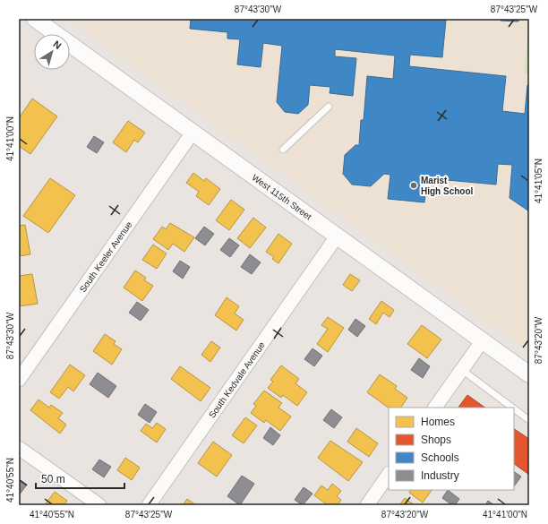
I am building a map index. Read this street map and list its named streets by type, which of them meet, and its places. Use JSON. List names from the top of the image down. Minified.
{"streets":{"street":["West 115th Street","South Keeler Avenue","South Kedvale Avenue"]},"crossings":[["West 115th Street","South Keeler Avenue"],["West 115th Street","South Kedvale Avenue"]],"places":["Marist High School"],"legend":["Homes","Shops","Schools","Industry"],"scale_bar":"50 m","north":"top right","coordinates":["87°43'30\"W","87°43'25\"W","41°41'00\"N","41°41'05\"N","87°43'20\"W","41°40'55\"N"]}
